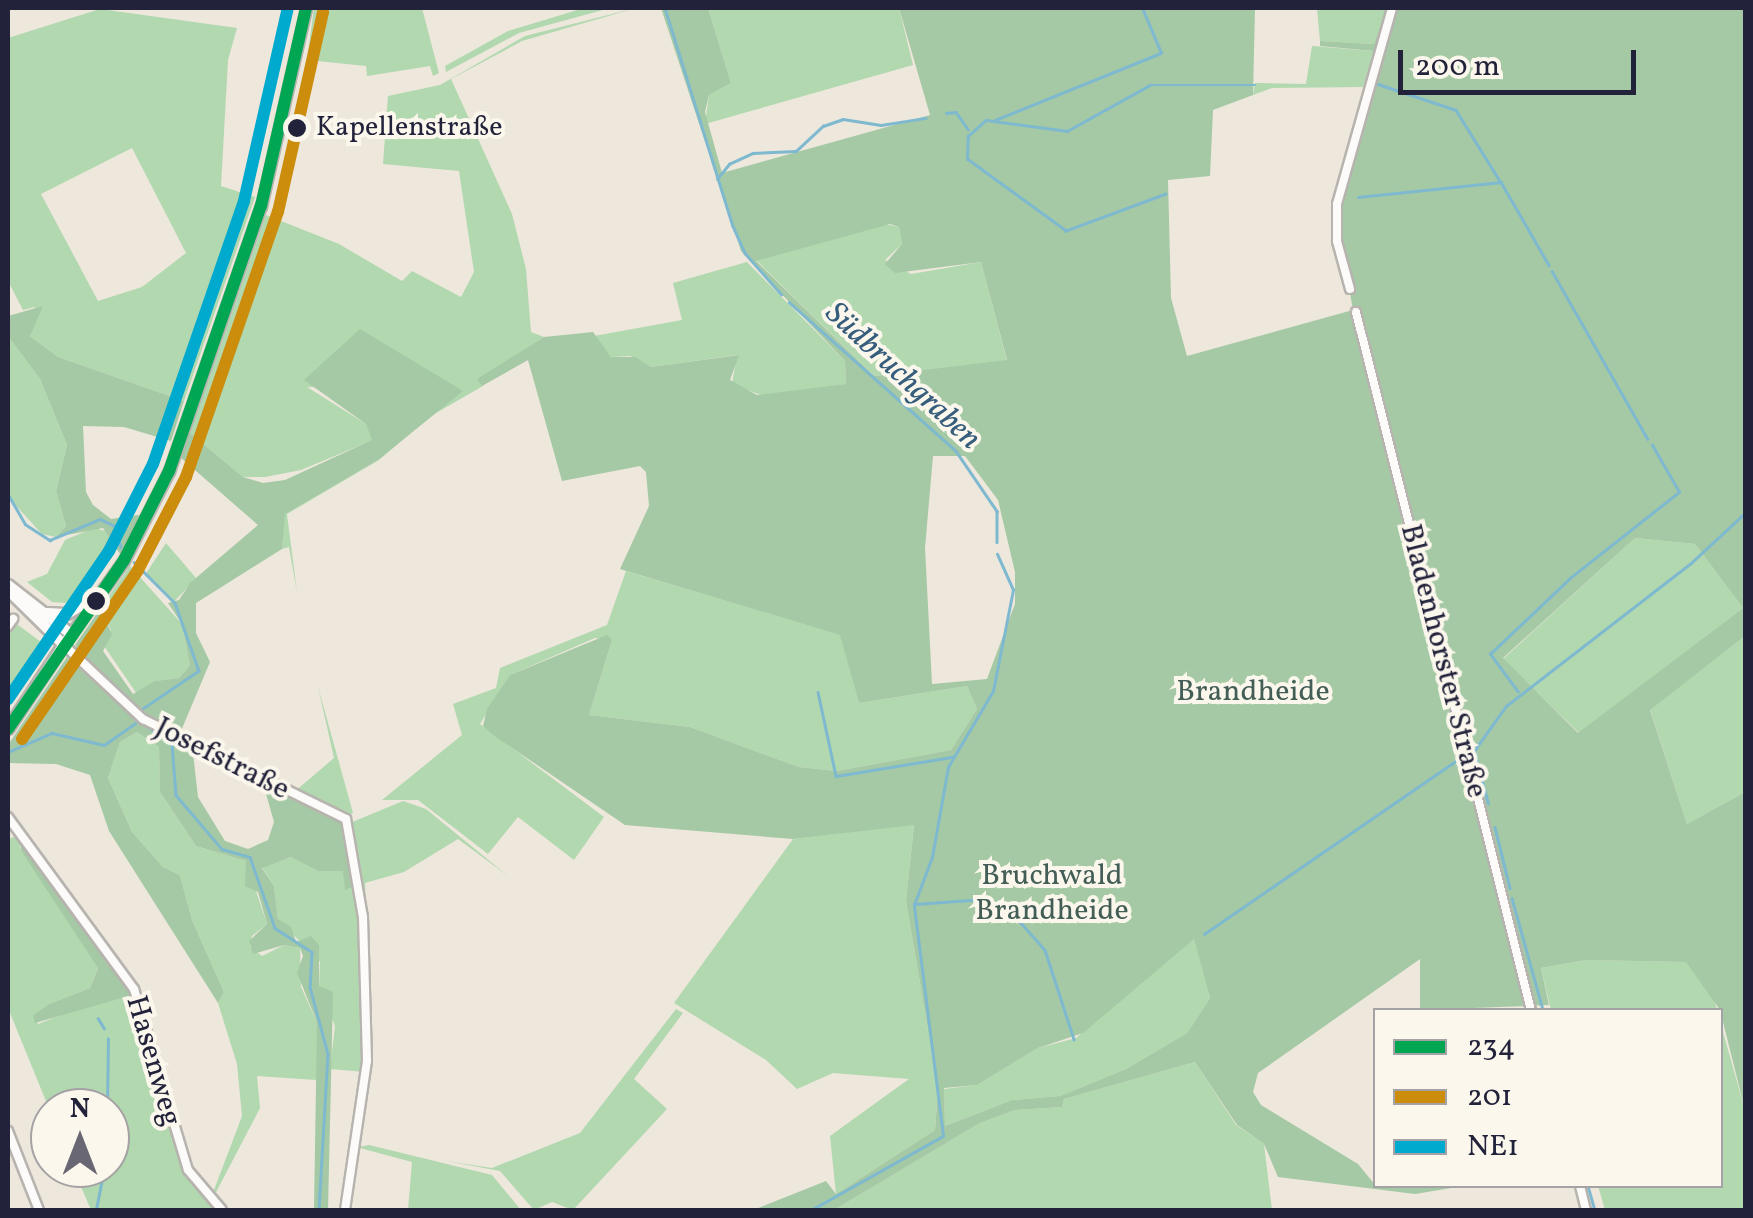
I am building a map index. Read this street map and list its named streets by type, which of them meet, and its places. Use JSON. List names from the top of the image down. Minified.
{"streets":{"street":["Bladenhorster Straße","Josefstraße","Hasenweg"]},"water":["Südbruchgraben"],"parks":["Brandheide","Bruchwald Brandheide"],"places":["Kapellenstraße"],"lines":["transit line 234","transit line NE1","transit line 201"],"legend":["234","201","NE1"],"scale_bar":"200 m","north":"top"}
